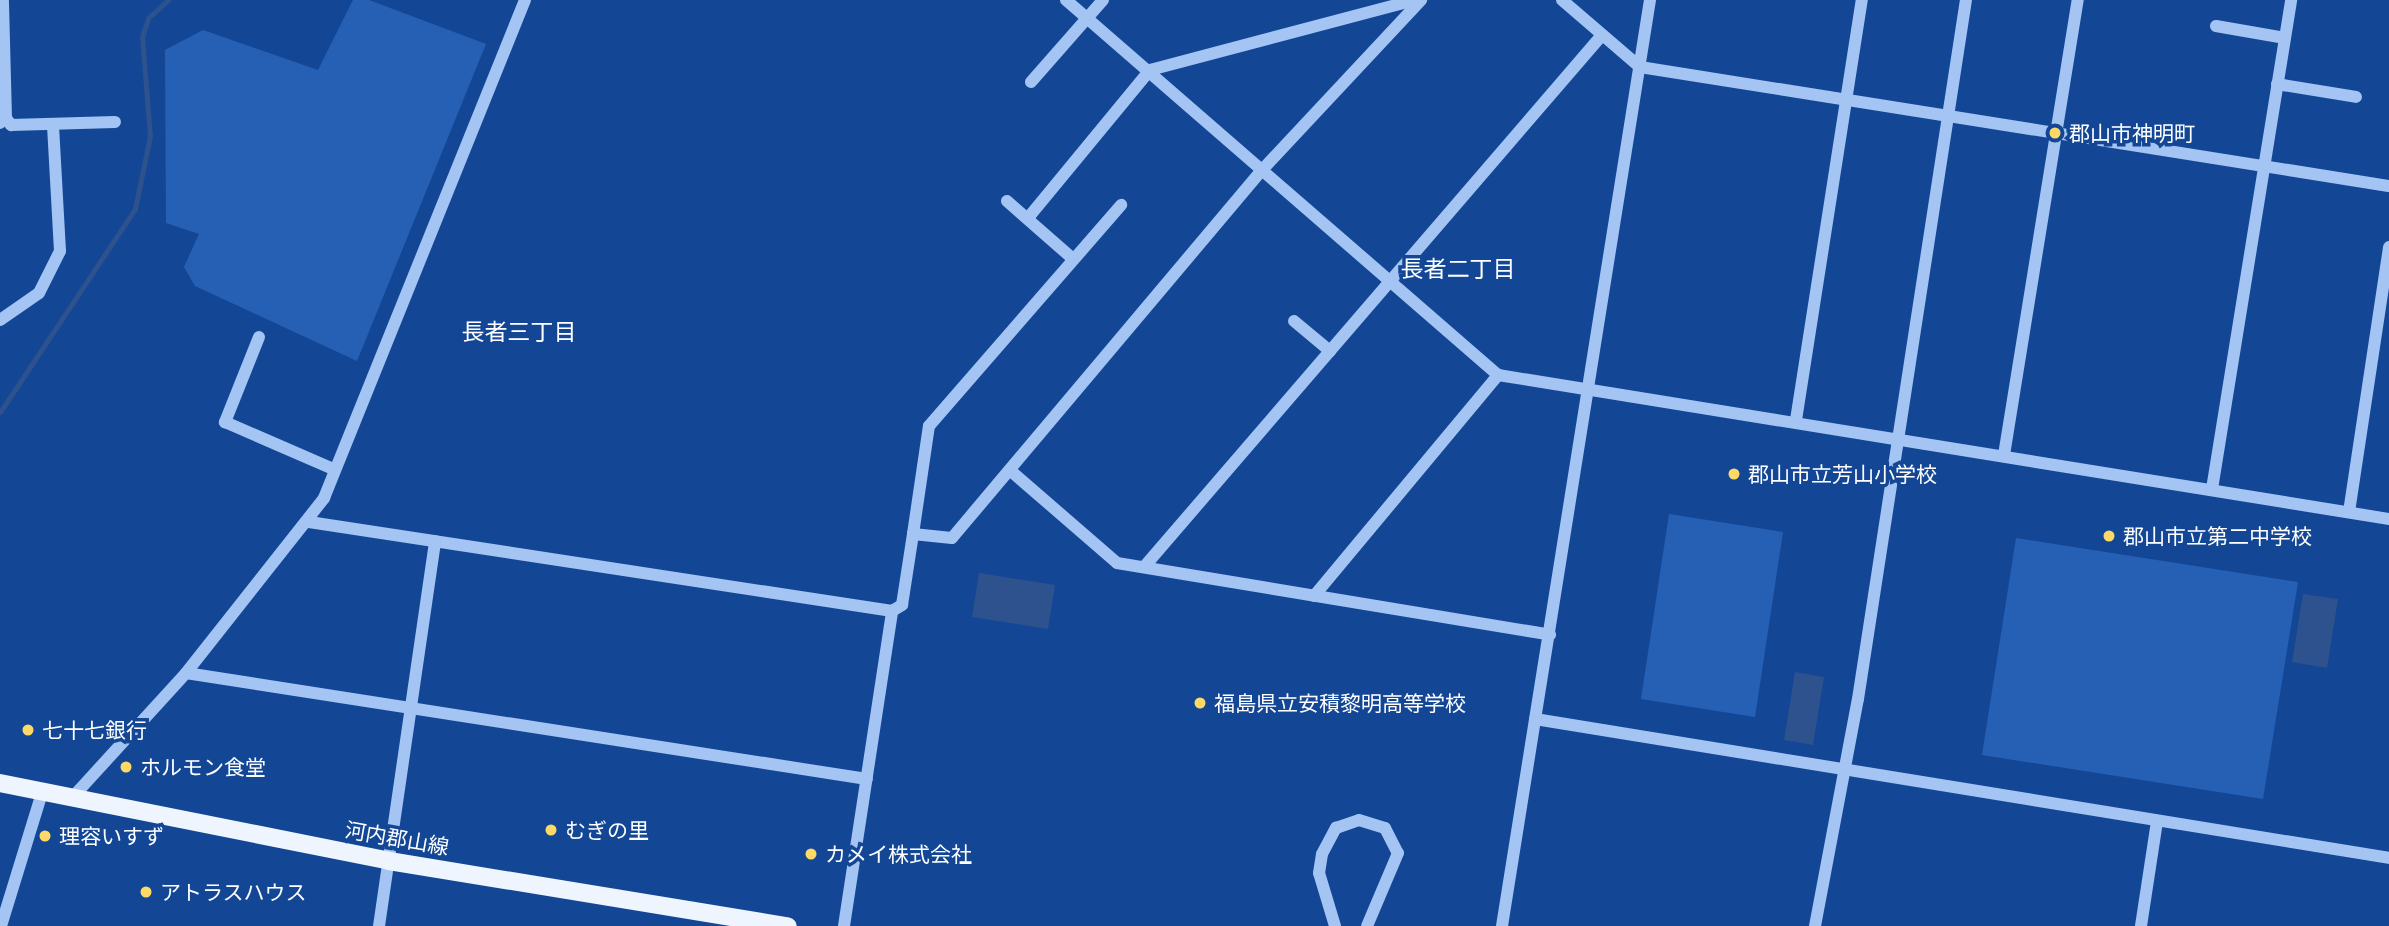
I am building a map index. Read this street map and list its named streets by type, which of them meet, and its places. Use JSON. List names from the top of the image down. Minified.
{"streets":{"main road":["河内郡山線"]},"districts":["長者二丁目","長者三丁目"],"places":["郡山市神明町","郡山市立芳山小学校","郡山市立第二中学校","福島県立安積黎明高等学校","七十七銀行","ホルモン食堂","むぎの里","理容いすず","カメイ株式会社","アトラスハウス"]}
